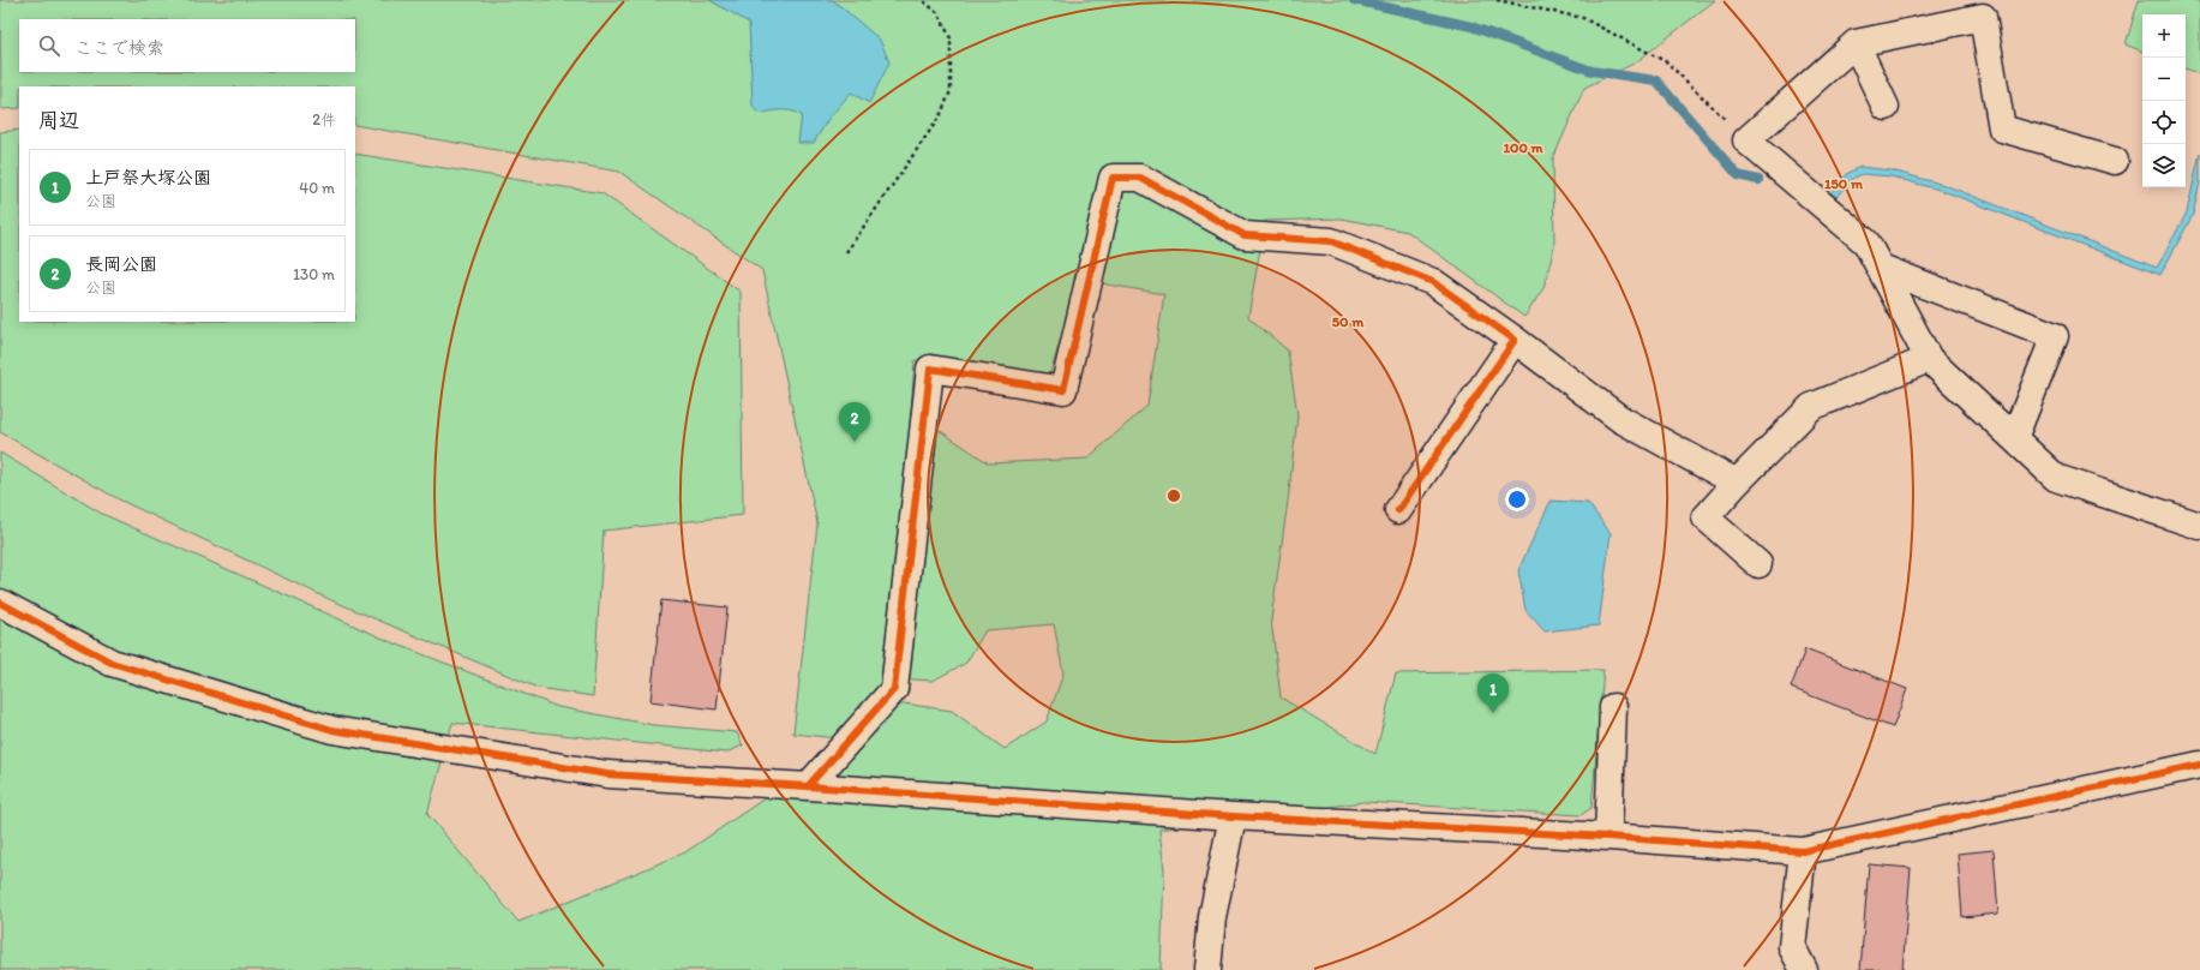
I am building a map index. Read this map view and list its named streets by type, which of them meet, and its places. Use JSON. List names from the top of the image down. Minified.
{"page":{"map_buttons":["+","−"],"search":"ここで検索","heading":["周辺","2件"],"list":[{"mark":"1","name":"上戸祭大塚公園","note":"公園","value":"40 m"},{"mark":"2","name":"長岡公園","note":"公園","value":"130 m"}],"pins":["2","1"]},"rings":["100 m","150 m","50 m"]}
